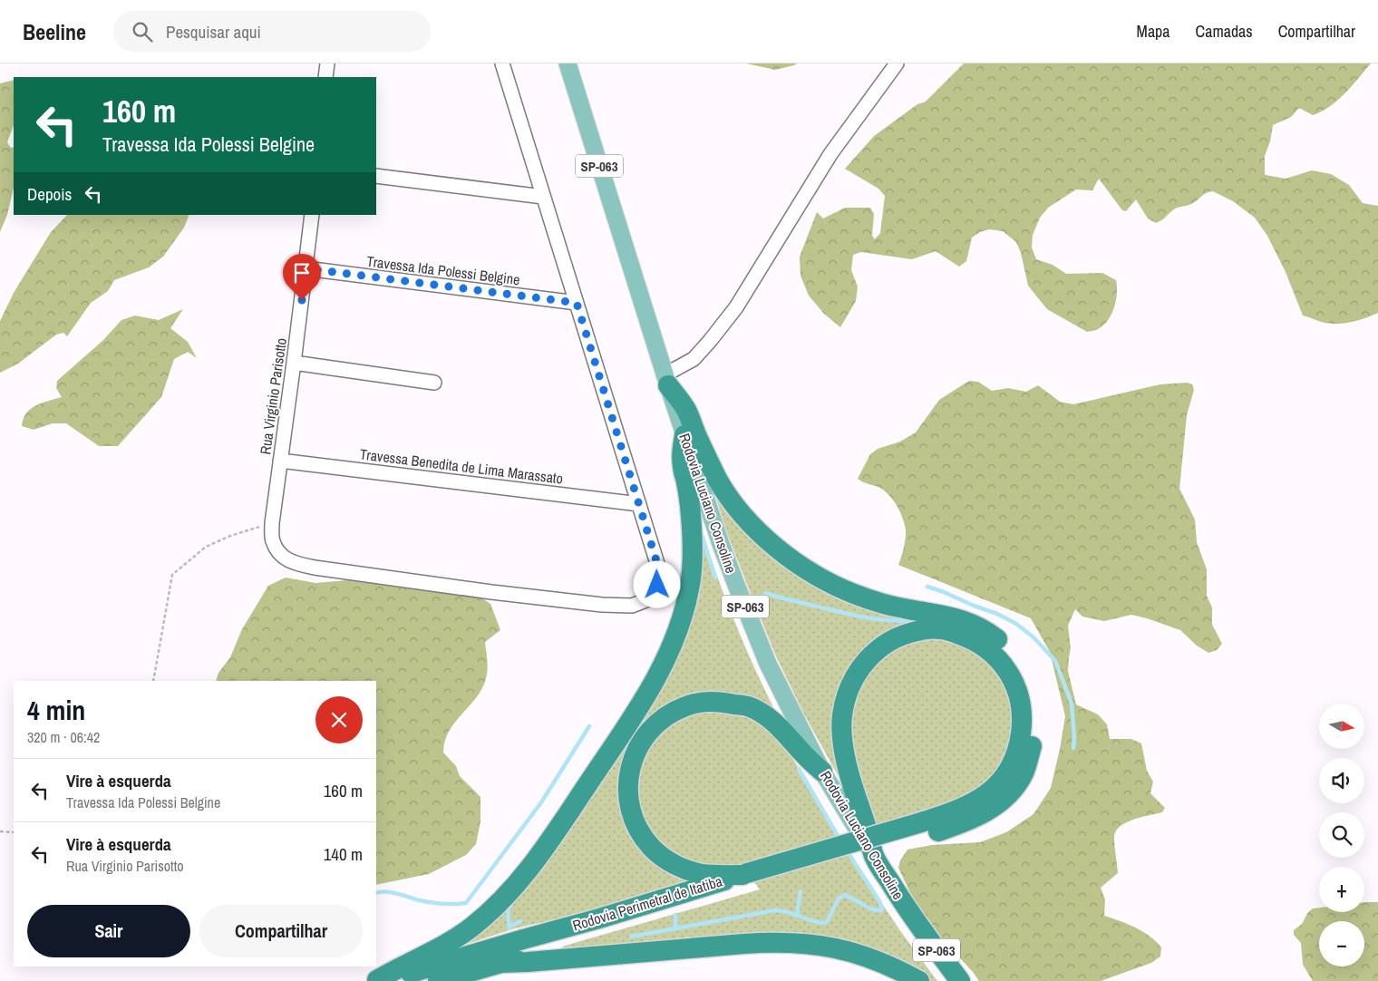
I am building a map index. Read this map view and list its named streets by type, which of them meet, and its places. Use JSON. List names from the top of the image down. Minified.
{"streets":{"highway":["SP-063","Rodovia Luciano Consoline","Rodovia Perimetral de Itatiba"],"street":["Travessa Ida Polessi Belgine","Rua Virginio Parisotto","Travessa Benedita de Lima Marassato"]},"crossings":[["Travessa Ida Polessi Belgine","Rua Virginio Parisotto"],["Rua Virginio Parisotto","Travessa Benedita de Lima Marassato"]],"north":"right","page":{"header":"Beeline","search":"Pesquisar aqui","nav":["Mapa","Camadas","Compartilhar"],"turn":["160 m","Travessa Ida Polessi Belgine"],"then":"Depois","heading":["4 min","320 m · 06:42"],"map_buttons":["+","−"],"list":[{"name":"Vire à esquerda","note":"Travessa Ida Polessi Belgine","value":"160 m"},{"name":"Vire à esquerda","note":"Rua Virginio Parisotto","value":"140 m"}],"buttons":["Sair","Compartilhar"]}}
